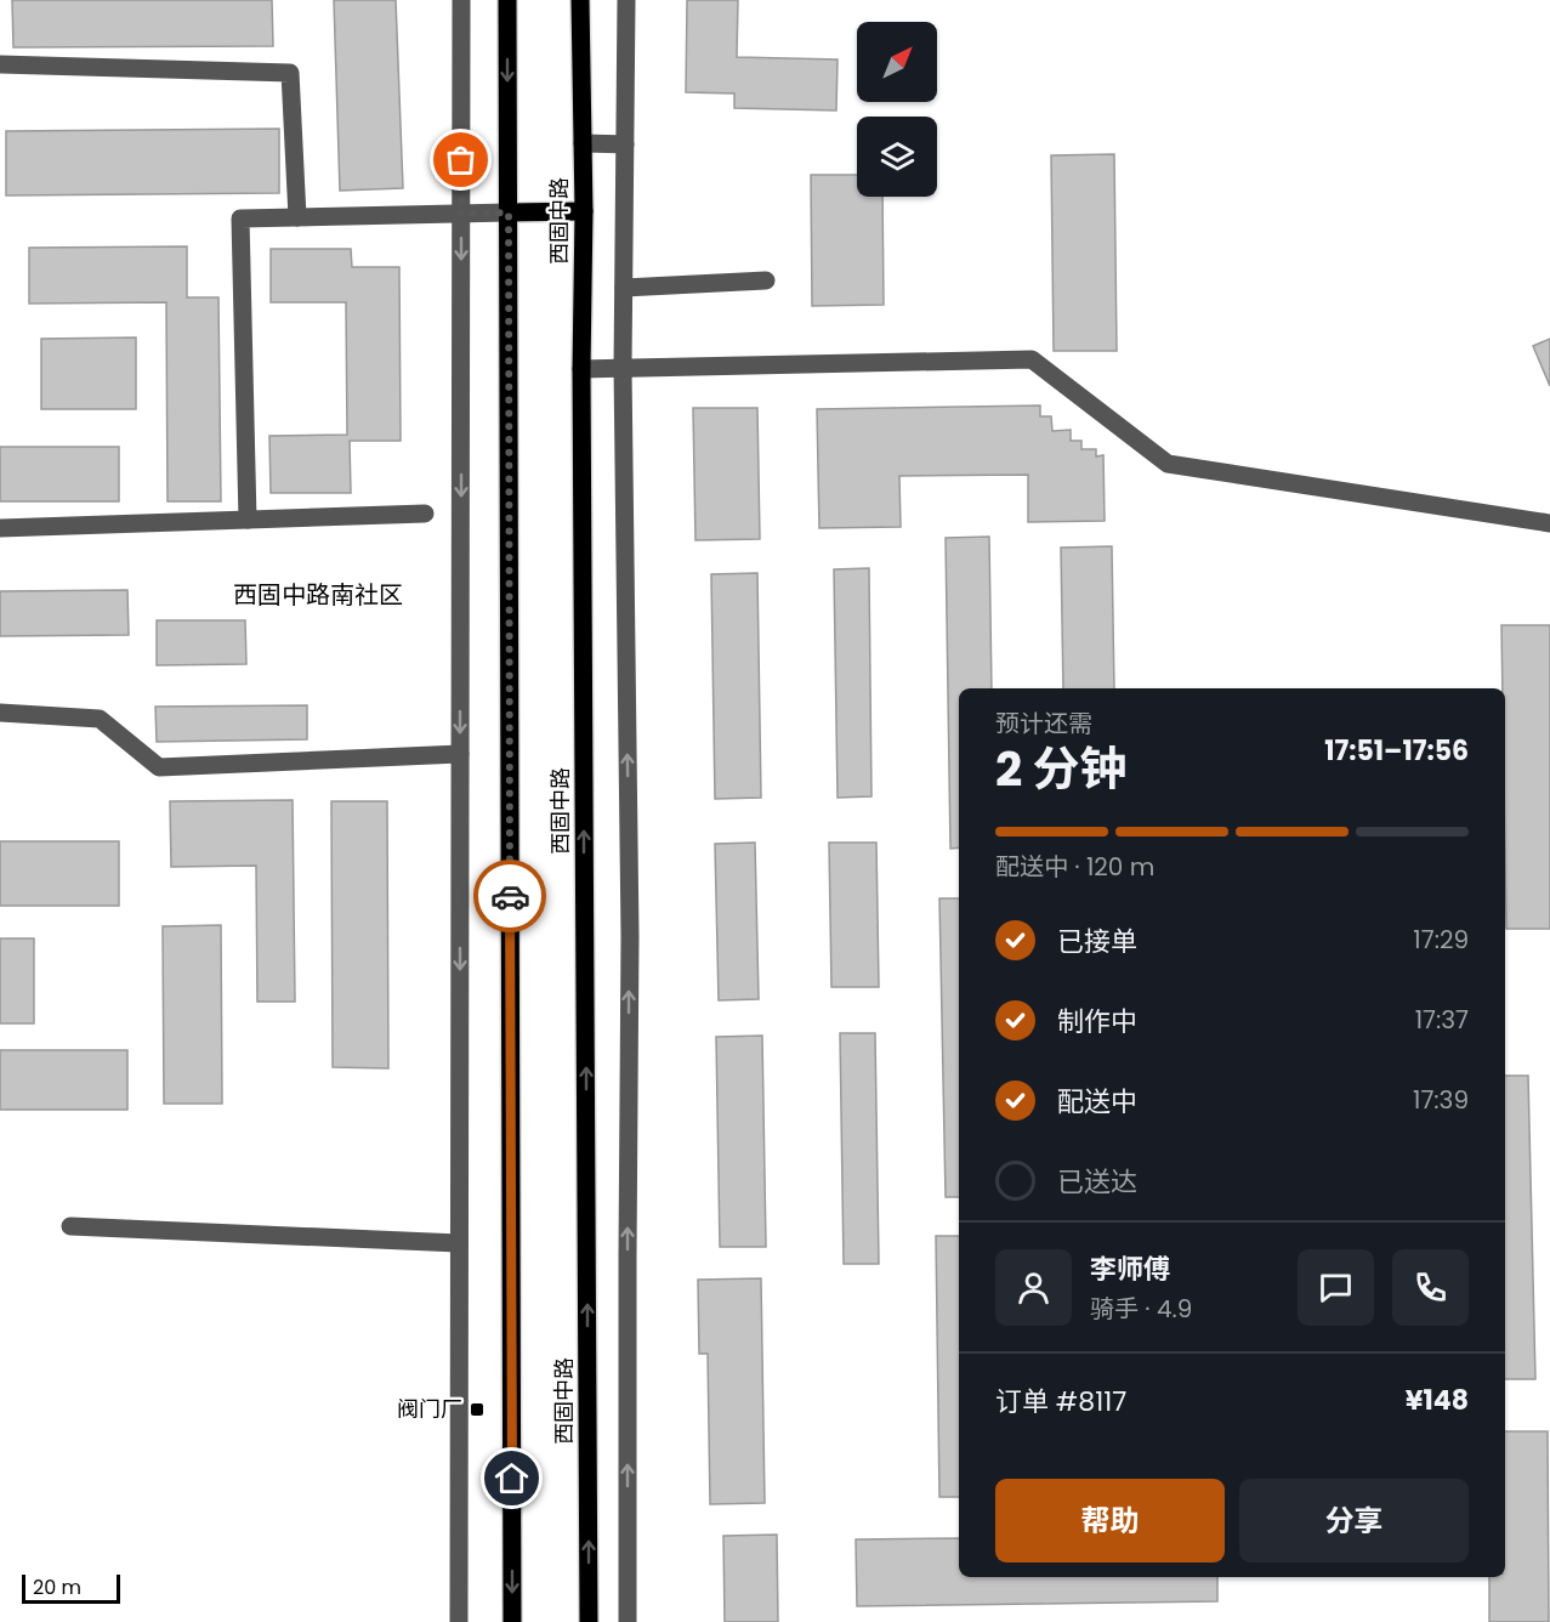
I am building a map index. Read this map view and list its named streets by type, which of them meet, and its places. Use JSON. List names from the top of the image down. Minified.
{"streets":{"main road":["西固中路"]},"districts":["西固中路南社区"],"places":{"transit":["阀门厂"]},"scale_bar":"20 m","north":"top right","page":{"heading":["2 分钟","预计还需","17:51–17:56"],"panel":["李师傅","骑手 · 4.9","订单 #8117","¥148"],"bar":"配送中 · 120 m","list":[["已接单","17:29"],["制作中","17:37"],["配送中","17:39"],"已送达"],"buttons":["帮助","分享"],"scale":"20 m"}}
